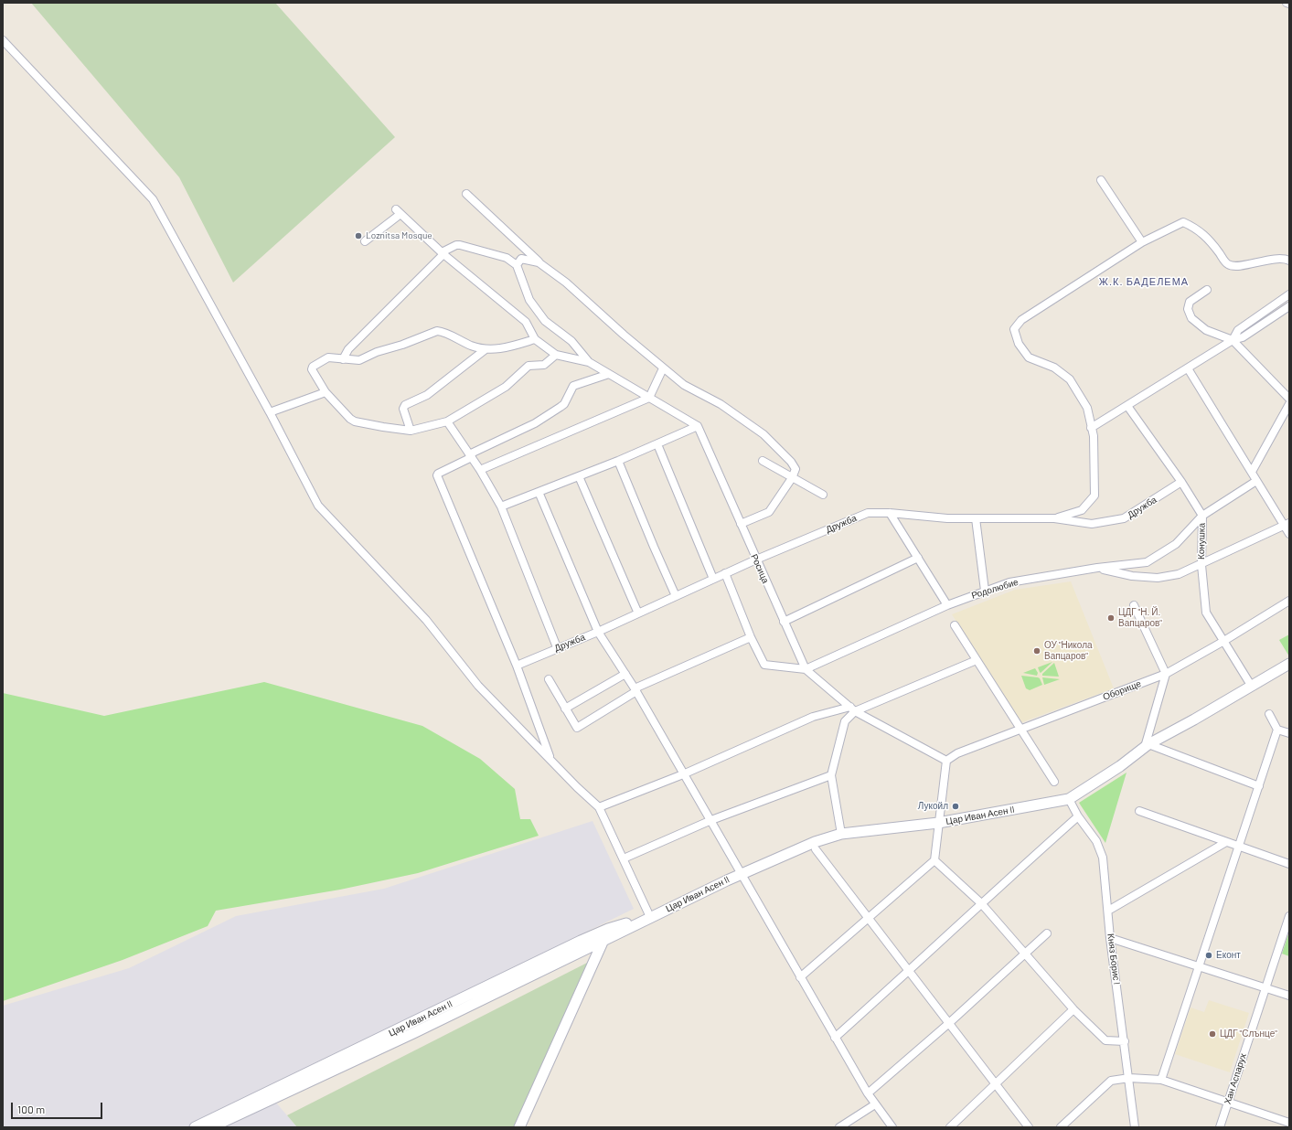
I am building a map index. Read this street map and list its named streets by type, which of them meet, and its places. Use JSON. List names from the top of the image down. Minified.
{"streets":{"street":["Дружба","Конушка","Росица","Родолюбие","Оборище","Цар Иван Асен II","Княз Борис I","Хан Аспарух"]},"crossings":[["Дружба","Конушка"],["Дружба","Росица"],["Конушка","Родолюбие"],["Конушка","Оборище"],["Конушка","Цар Иван Асен II"],["Росица","Родолюбие"],["Росица","Оборище"],["Цар Иван Асен II","Княз Борис I"]],"districts":["Ж.К. БАДЕЛЕМА"],"places":["Loznitsa Mosque","ЦДГ \"Н. Й. Вапцаров\"","ОУ \"Никола Вапцаров\"","Лукойл","Еконт","ЦДГ \"Слънце\""],"scale_bar":"100 m"}
